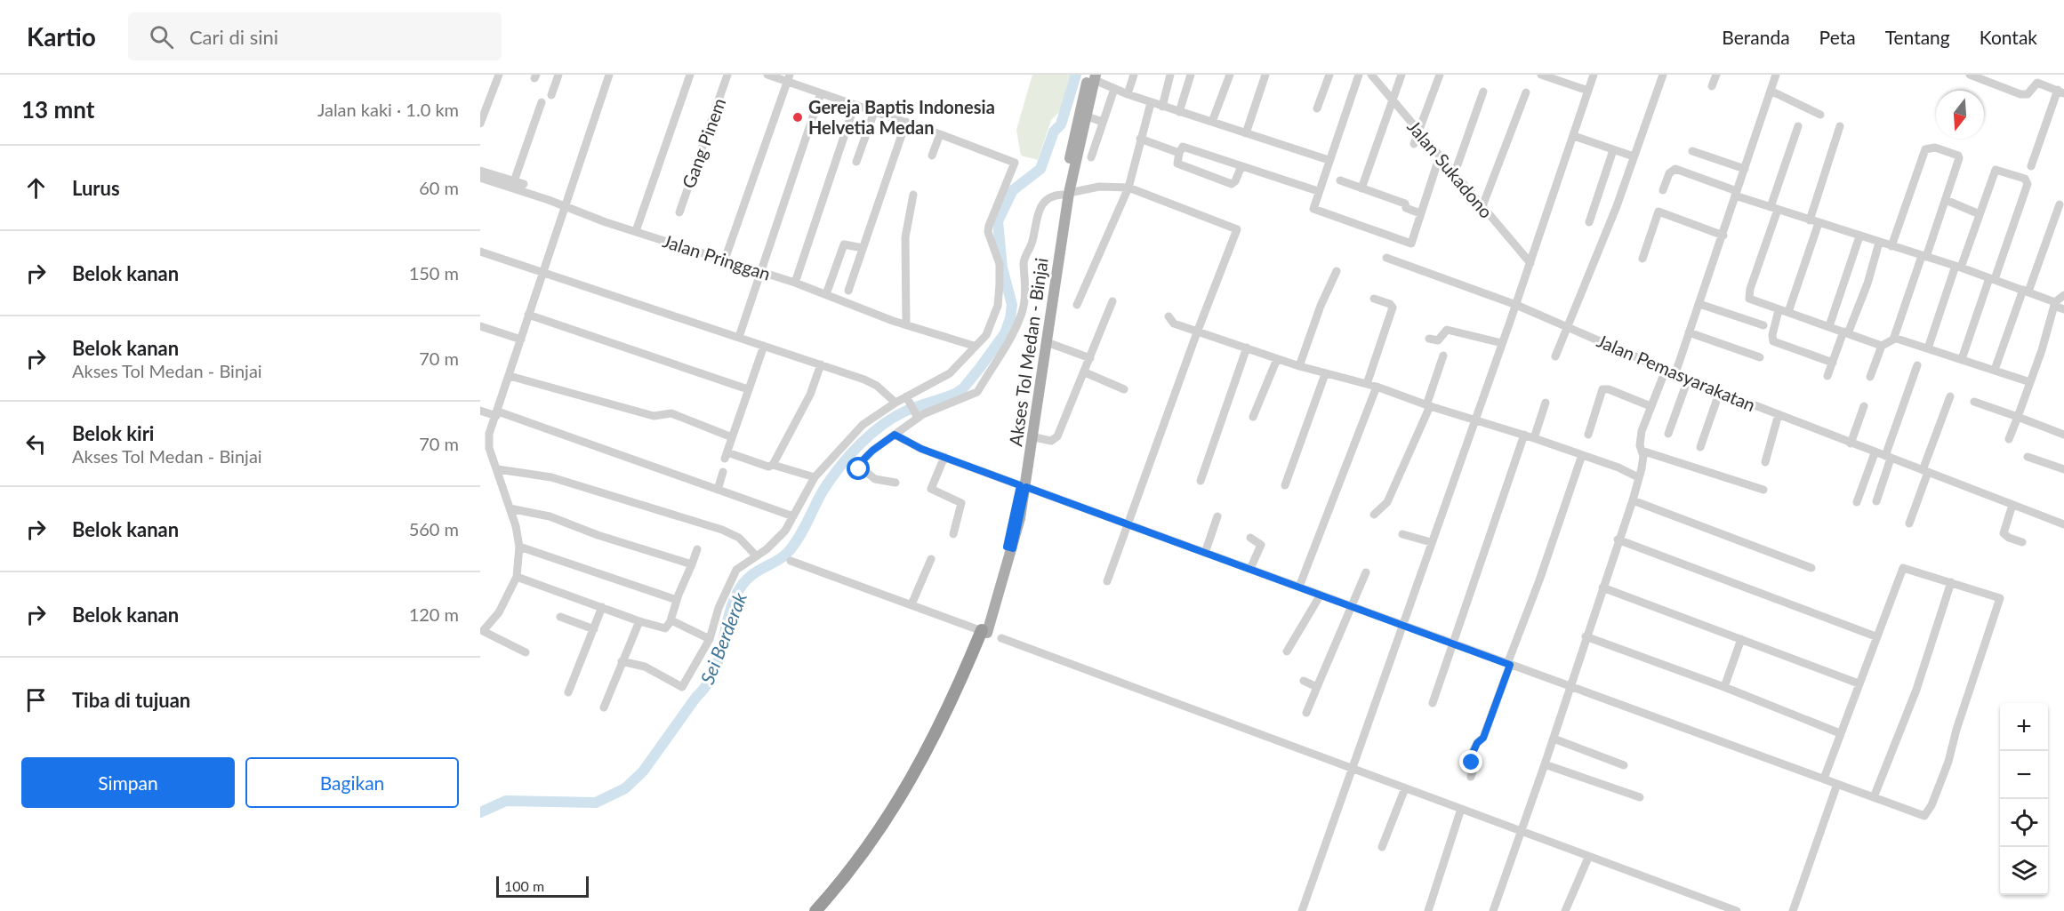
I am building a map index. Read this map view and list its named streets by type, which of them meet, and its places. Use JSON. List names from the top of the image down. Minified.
{"streets":{"main road":["Akses Tol Medan - Binjai"],"street":["Gang Pinem","Jalan Sukadono","Jalan Pringgan","Jalan Pemasyarakatan"]},"water":["Sei Berderak"],"places":["Gereja Baptis Indonesia Helvetia Medan"],"scale_bar":"100 m","north":"bottom","page":{"header":"Kartio","search":"Cari di sini","nav":["Beranda","Peta","Tentang","Kontak"],"heading":["13 mnt","Jalan kaki · 1.0 km"],"list":[["Lurus","60 m"],["Belok kanan","150 m"],["Belok kanan","Akses Tol Medan - Binjai","70 m"],["Belok kiri","Akses Tol Medan - Binjai","70 m"],["Belok kanan","560 m"],["Belok kanan","120 m"],"Tiba di tujuan"],"map_buttons":["+","−"],"buttons":["Simpan","Bagikan"],"scale":"100 m"}}
